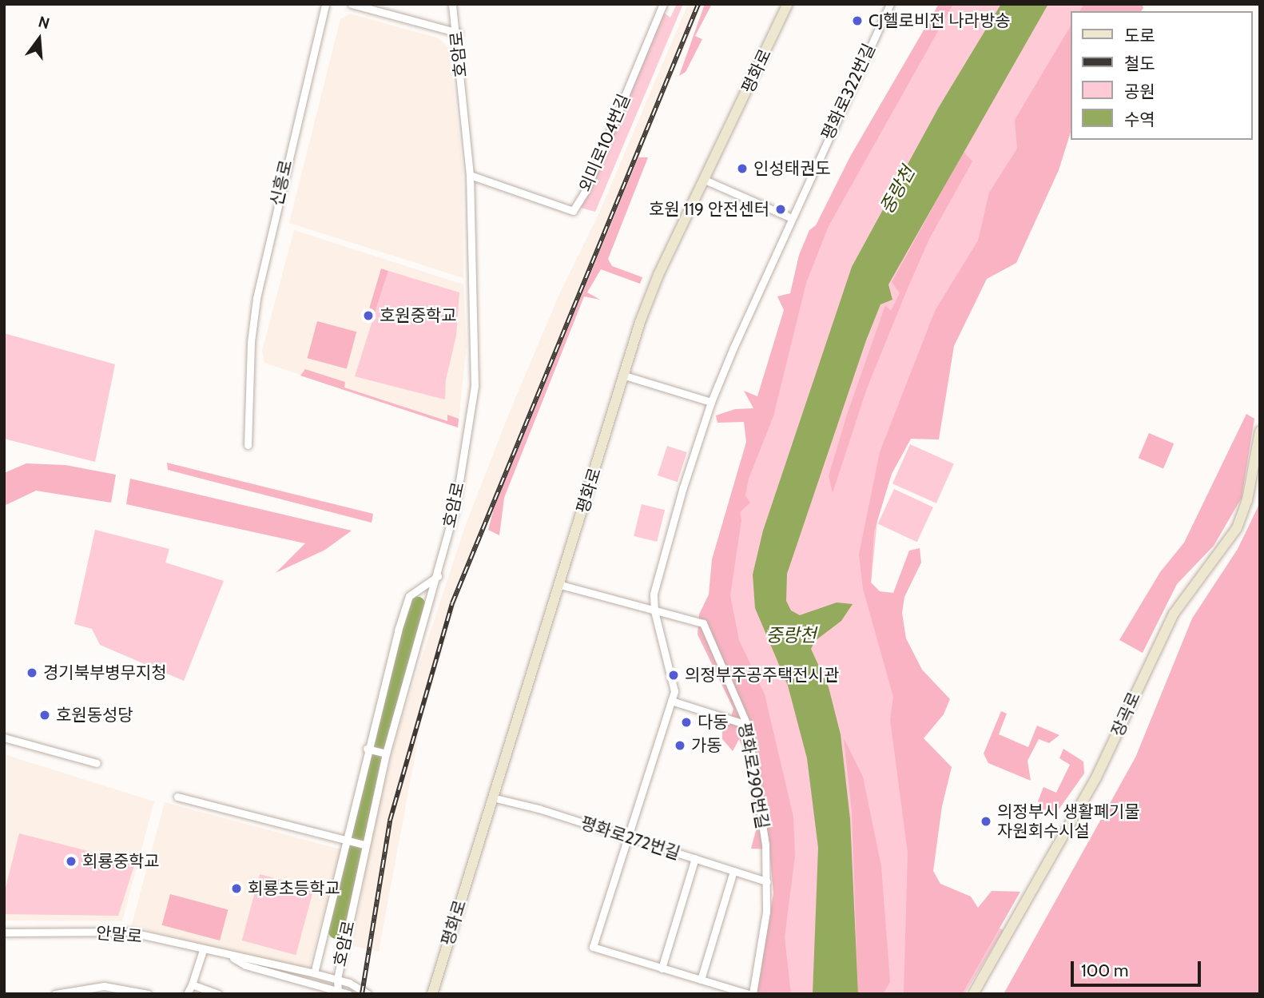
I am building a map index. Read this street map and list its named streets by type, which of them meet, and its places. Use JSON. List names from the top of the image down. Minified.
{"streets":{"main road":["평화로","장곡로"],"street":["호암로","평화로322번길","외미로104번길","신흥로","평화로290번길","평화로272번길","안말로"]},"crossings":[["호암로","외미로104번길"],["호암로","안말로"],["평화로","평화로290번길"],["평화로","평화로272번길"],["평화로322번길","평화로290번길"],["평화로290번길","평화로272번길"]],"water":["중랑천"],"places":["CJ헬로비전 나라방송","인성태권도","호원 119 안전센터","호원중학교","경기북부병무지청","의정부주공주택전시관","호원동성당","다동","가동","의정부시 생활폐기물 자원회수시설","회룡중학교","회룡초등학교"],"legend":["도로","철도","공원","수역"],"scale_bar":"100 m","north":"top"}
